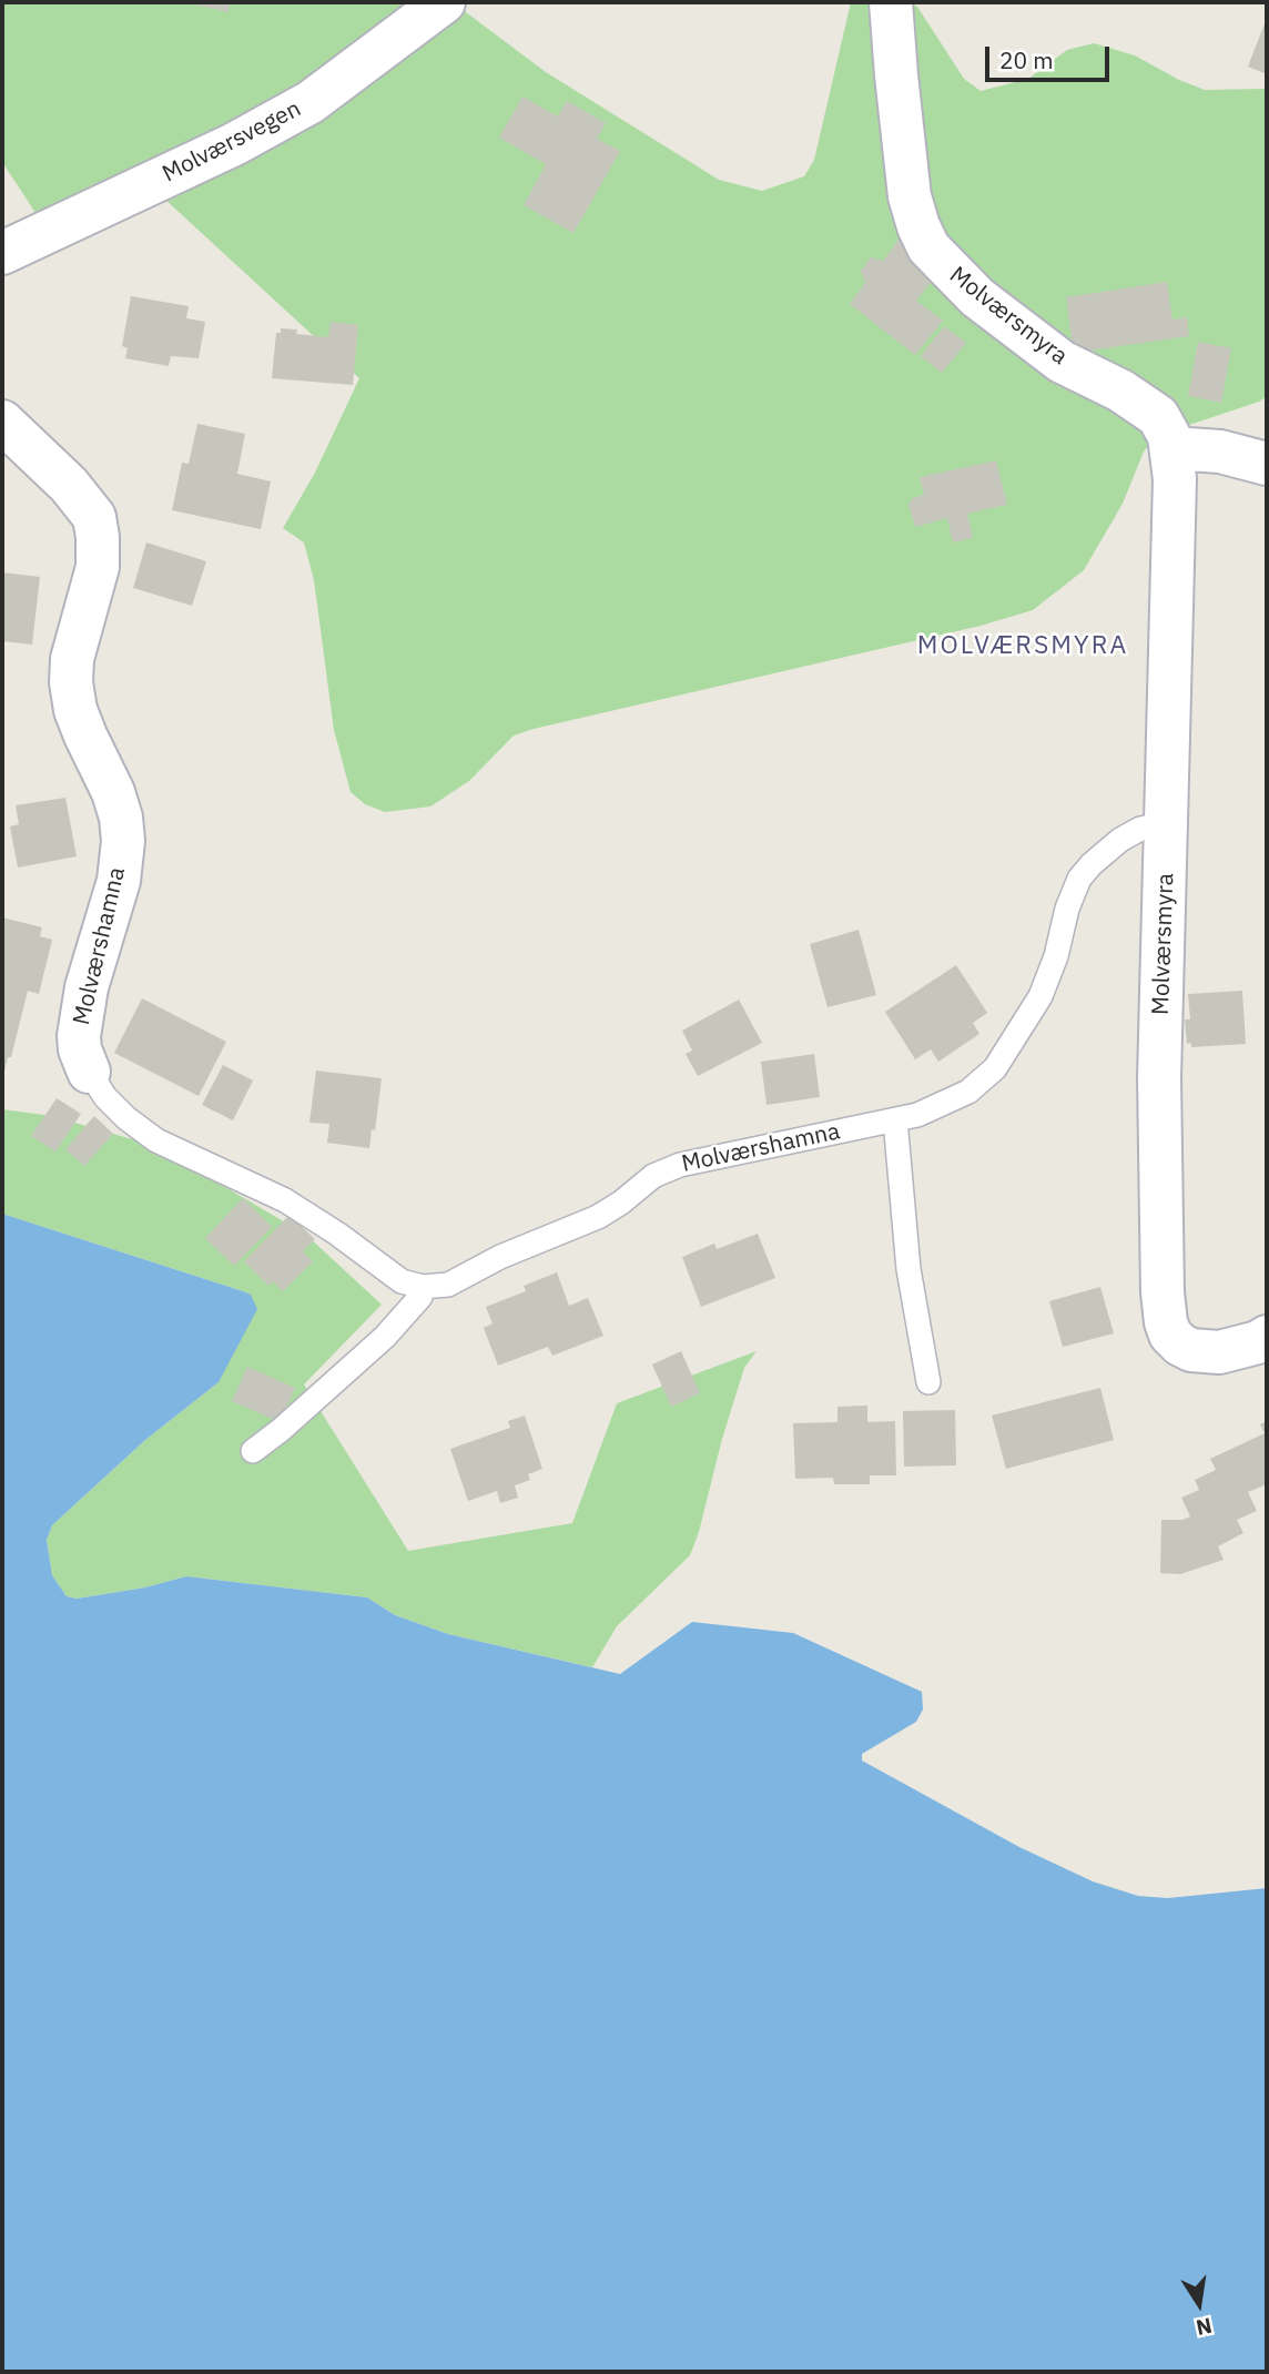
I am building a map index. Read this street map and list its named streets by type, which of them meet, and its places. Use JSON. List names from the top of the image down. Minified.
{"streets":{"street":["Molværsvegen","Molværsmyra","Molværshamna"]},"crossings":[["Molværsmyra","Molværshamna"]],"districts":["MOLVÆRSMYRA"],"scale_bar":"20 m","north":"bottom"}
